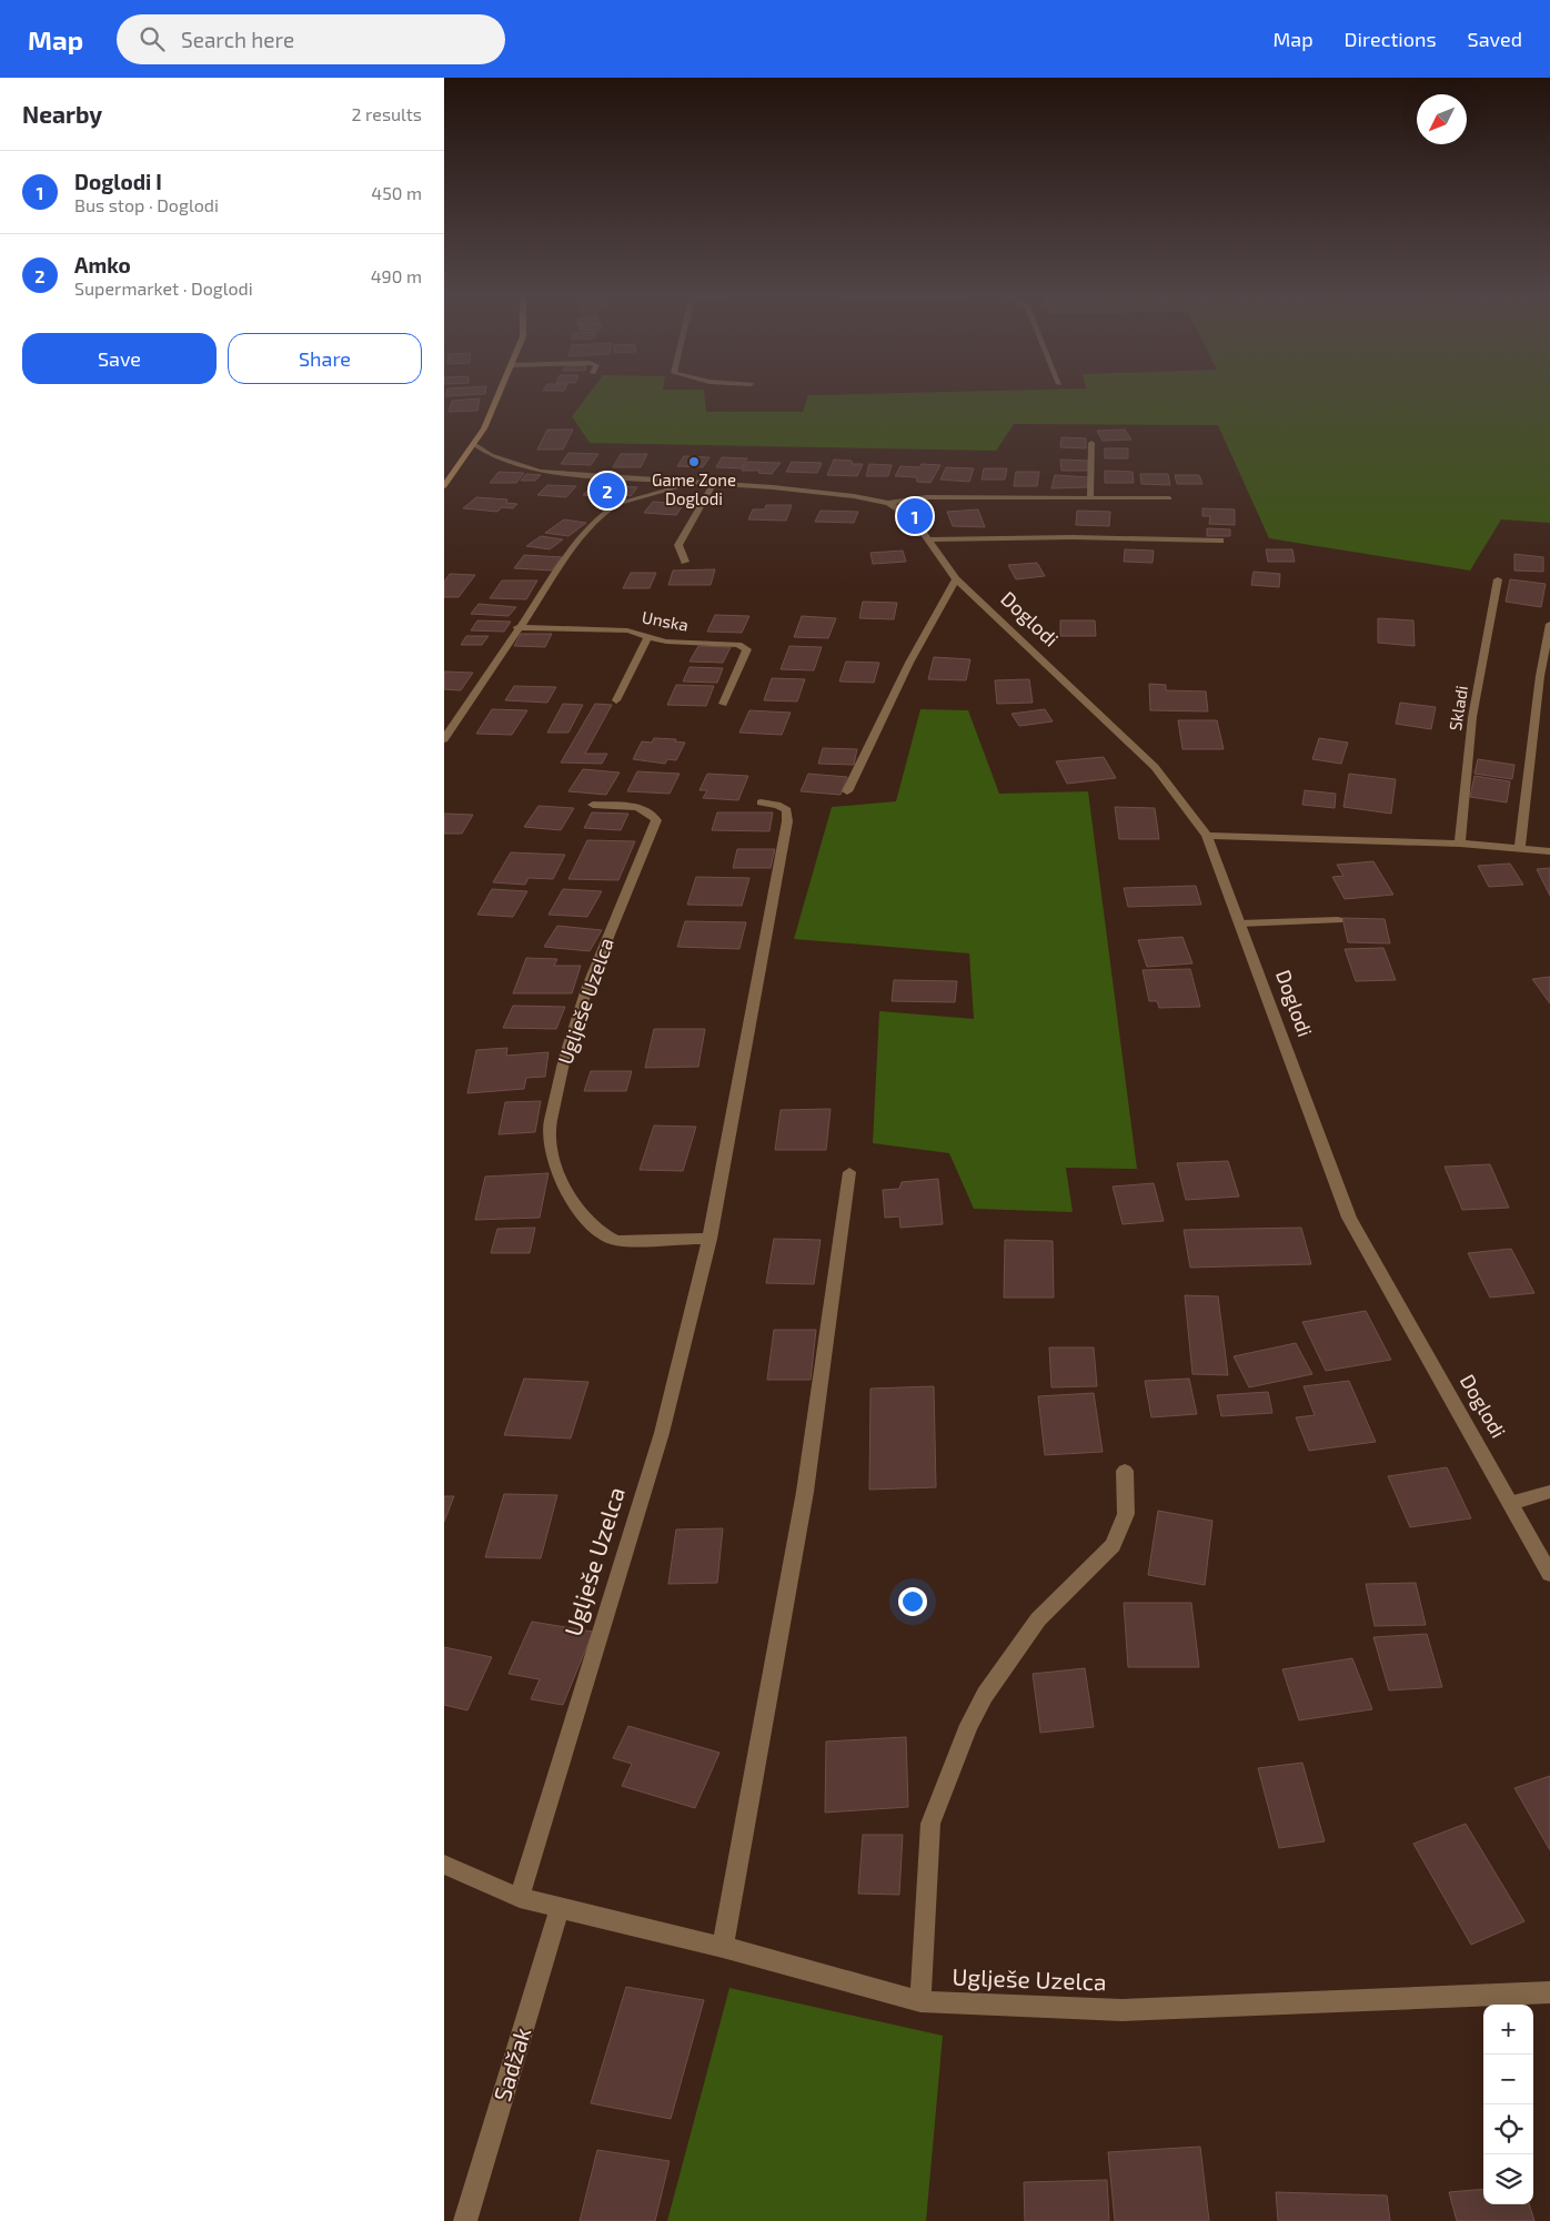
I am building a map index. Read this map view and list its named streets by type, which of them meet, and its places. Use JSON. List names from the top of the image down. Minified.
{"streets":{"street":["Doglodi","Unska","Skladi","Uglješe Uzelca","Sadžak"]},"crossings":[["Uglješe Uzelca","Sadžak"]],"places":["Game Zone Doglodi"],"north":"bottom left","page":{"header":"Map","search":"Search here","nav":["Map","Directions","Saved"],"heading":["Nearby","2 results"],"list":[{"mark":"1","name":"Doglodi I","note":"Bus stop · Doglodi","value":"450 m"},{"mark":"2","name":"Amko","note":"Supermarket · Doglodi","value":"490 m"}],"buttons":["Save","Share"],"pins":["2","1"],"map_buttons":["+","−"]}}
